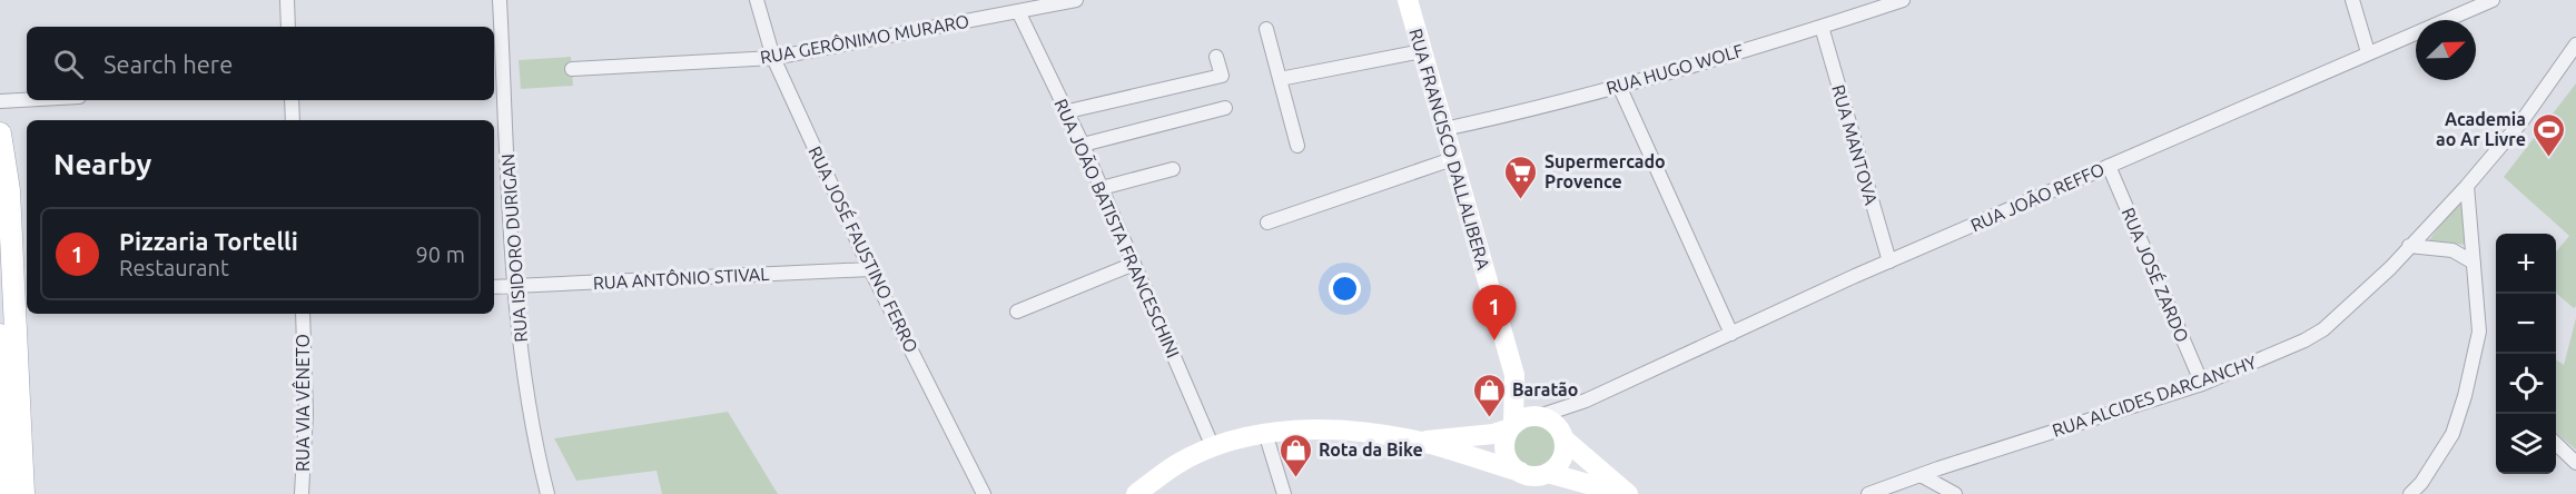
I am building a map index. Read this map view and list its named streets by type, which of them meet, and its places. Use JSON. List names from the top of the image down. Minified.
{"streets":{"main road":["RUA FRANCISCO DALLALIBERA"],"street":["RUA GERÔNIMO MURARO","RUA HUGO WOLF","RUA MANTOVA","RUA JOÃO REFFO","RUA JOÃO BATISTA FRANCESCHINI","RUA ISIDORO DURIGAN","RUA JOSÉ FAUSTINO FERRO","RUA JOSÉ ZARDO","RUA ANTÔNIO STIVAL","RUA ALCIDES DARCANCHY","RUA VIA VÊNETO"]},"crossings":[["RUA GERÔNIMO MURARO","RUA JOÃO BATISTA FRANCESCHINI"],["RUA GERÔNIMO MURARO","RUA JOSÉ FAUSTINO FERRO"],["RUA HUGO WOLF","RUA MANTOVA"],["RUA HUGO WOLF","RUA FRANCISCO DALLALIBERA"],["RUA MANTOVA","RUA JOÃO REFFO"],["RUA FRANCISCO DALLALIBERA","RUA JOÃO REFFO"],["RUA JOÃO REFFO","RUA JOSÉ ZARDO"],["RUA ISIDORO DURIGAN","RUA ANTÔNIO STIVAL"],["RUA JOSÉ FAUSTINO FERRO","RUA ANTÔNIO STIVAL"],["RUA JOSÉ ZARDO","RUA ALCIDES DARCANCHY"]],"places":{"sports":["Academia ao Ar Livre"],"supermarket":["Supermercado Provence"],"shop":["Baratão","Rota da Bike"]},"north":"top right","page":{"search":"Search here","heading":"Nearby","list":[{"mark":"1","name":"Pizzaria Tortelli","note":"Restaurant","value":"90 m"}],"map_buttons":["+","−"],"pins":"1"}}
